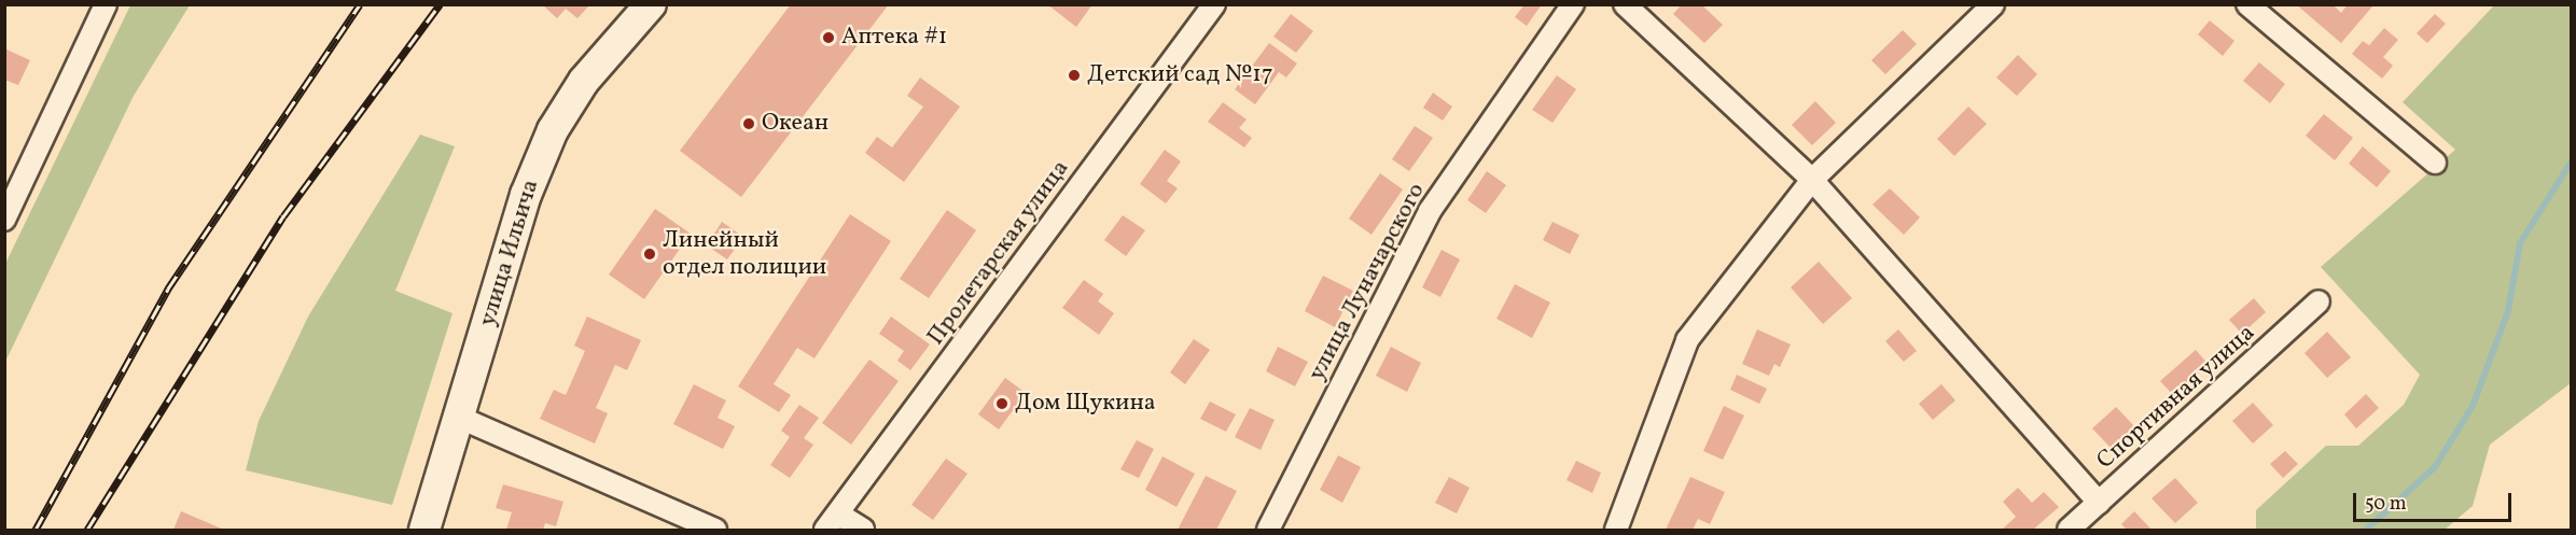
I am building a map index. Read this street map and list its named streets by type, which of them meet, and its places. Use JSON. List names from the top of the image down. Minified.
{"streets":{"main road":["улица Ильича"],"street":["Пролетарская улица","улица Луначарского","Спортивная улица"]},"places":["Аптека #1","Детский сад №17","Океан","Линейный отдел полиции","Дом Щукина"],"scale_bar":"50 m"}
